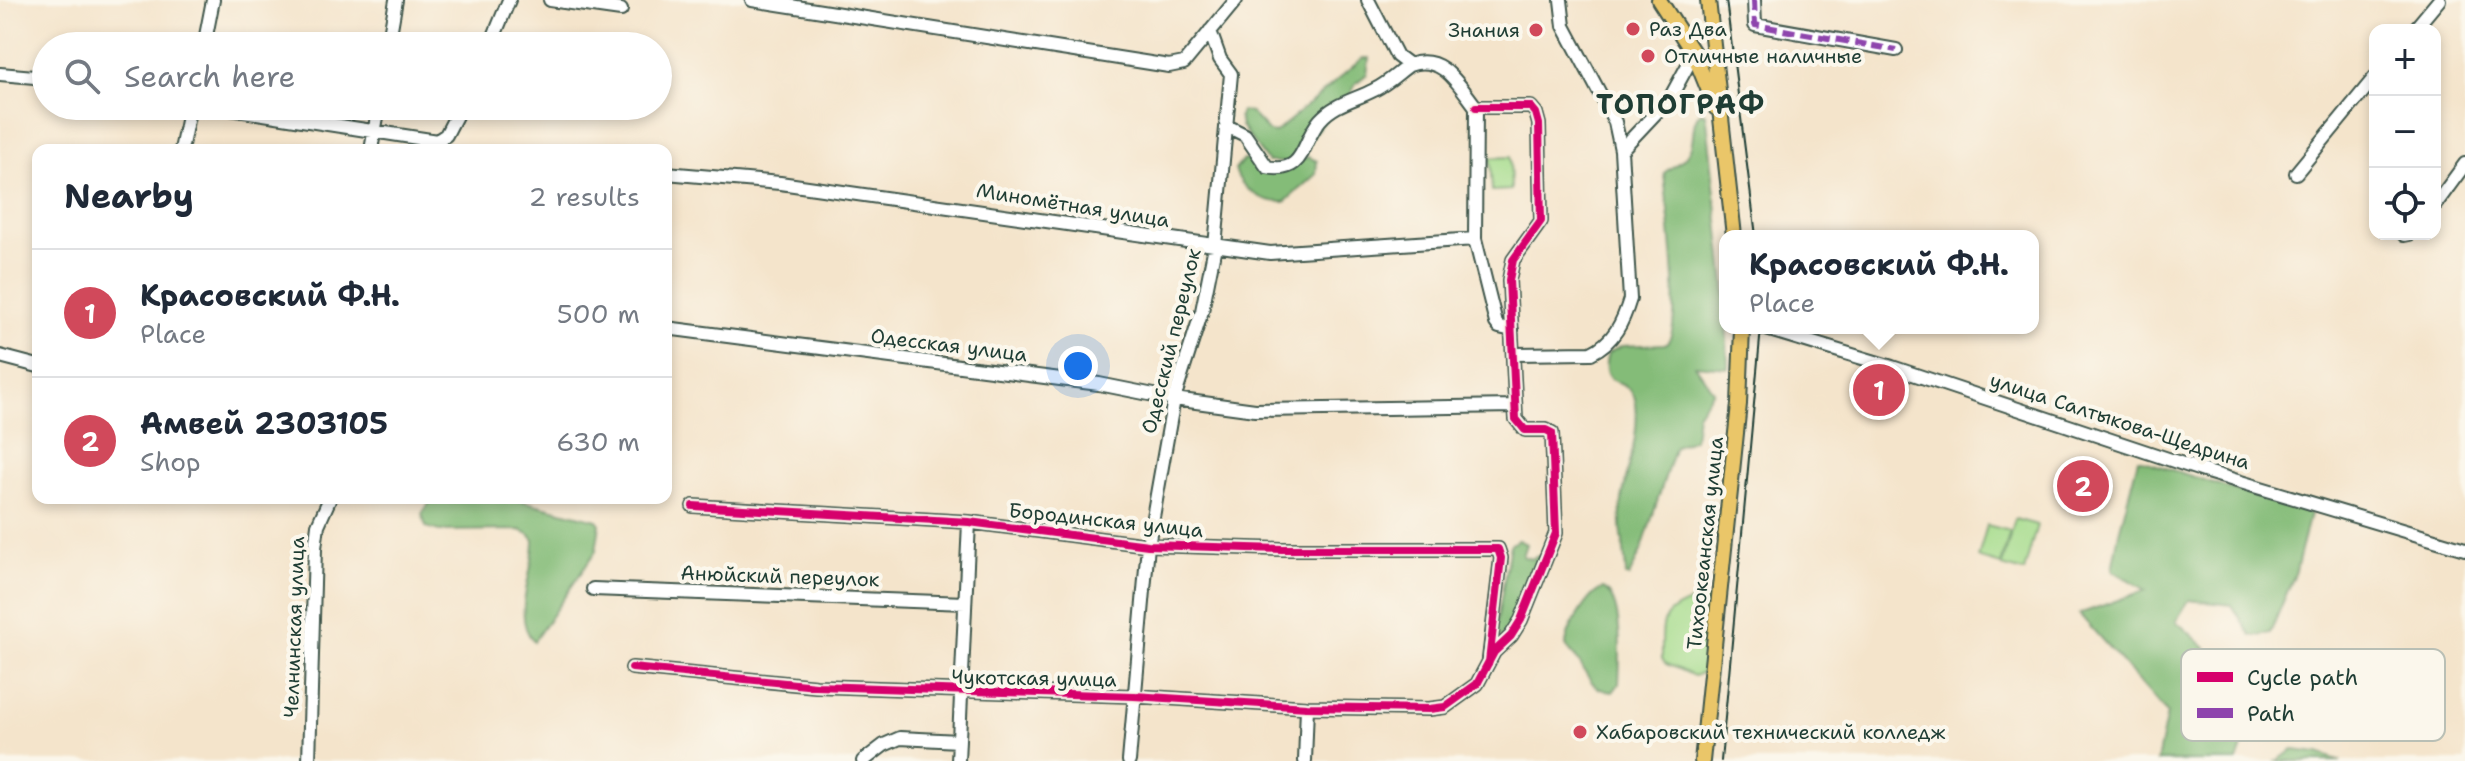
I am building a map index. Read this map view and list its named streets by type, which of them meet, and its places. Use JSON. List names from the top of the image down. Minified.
{"streets":{"main road":["Тихоокеанская улица"],"street":["Миномётная улица","Одесский переулок","Одесская улица","улица Салтыкова-Щедрина","Бородинская улица","Анюйский переулок","Челнинская улица","Чукотская улица"]},"crossings":[["Миномётная улица","Одесский переулок"],["Одесский переулок","Одесская улица"],["Одесский переулок","Бородинская улица"],["Одесский переулок","Чукотская улица"],["Бородинская улица","Чукотская улица"]],"districts":["ТОПОГРАФ"],"places":["Раз Два","Знания","Отличные наличные","Хабаровский технический колледж"],"legend":["Cycle path","Path"],"page":{"map_buttons":["+","−"],"search":"Search here","heading":["Nearby","2 results"],"popup":["Красовский Ф.Н.","Place"],"list":[{"mark":"1","name":"Красовский Ф.Н.","note":"Place","value":"500 m"},{"mark":"2","name":"Амвей 2303105","note":"Shop","value":"630 m"}],"pins":["1","2"]}}
